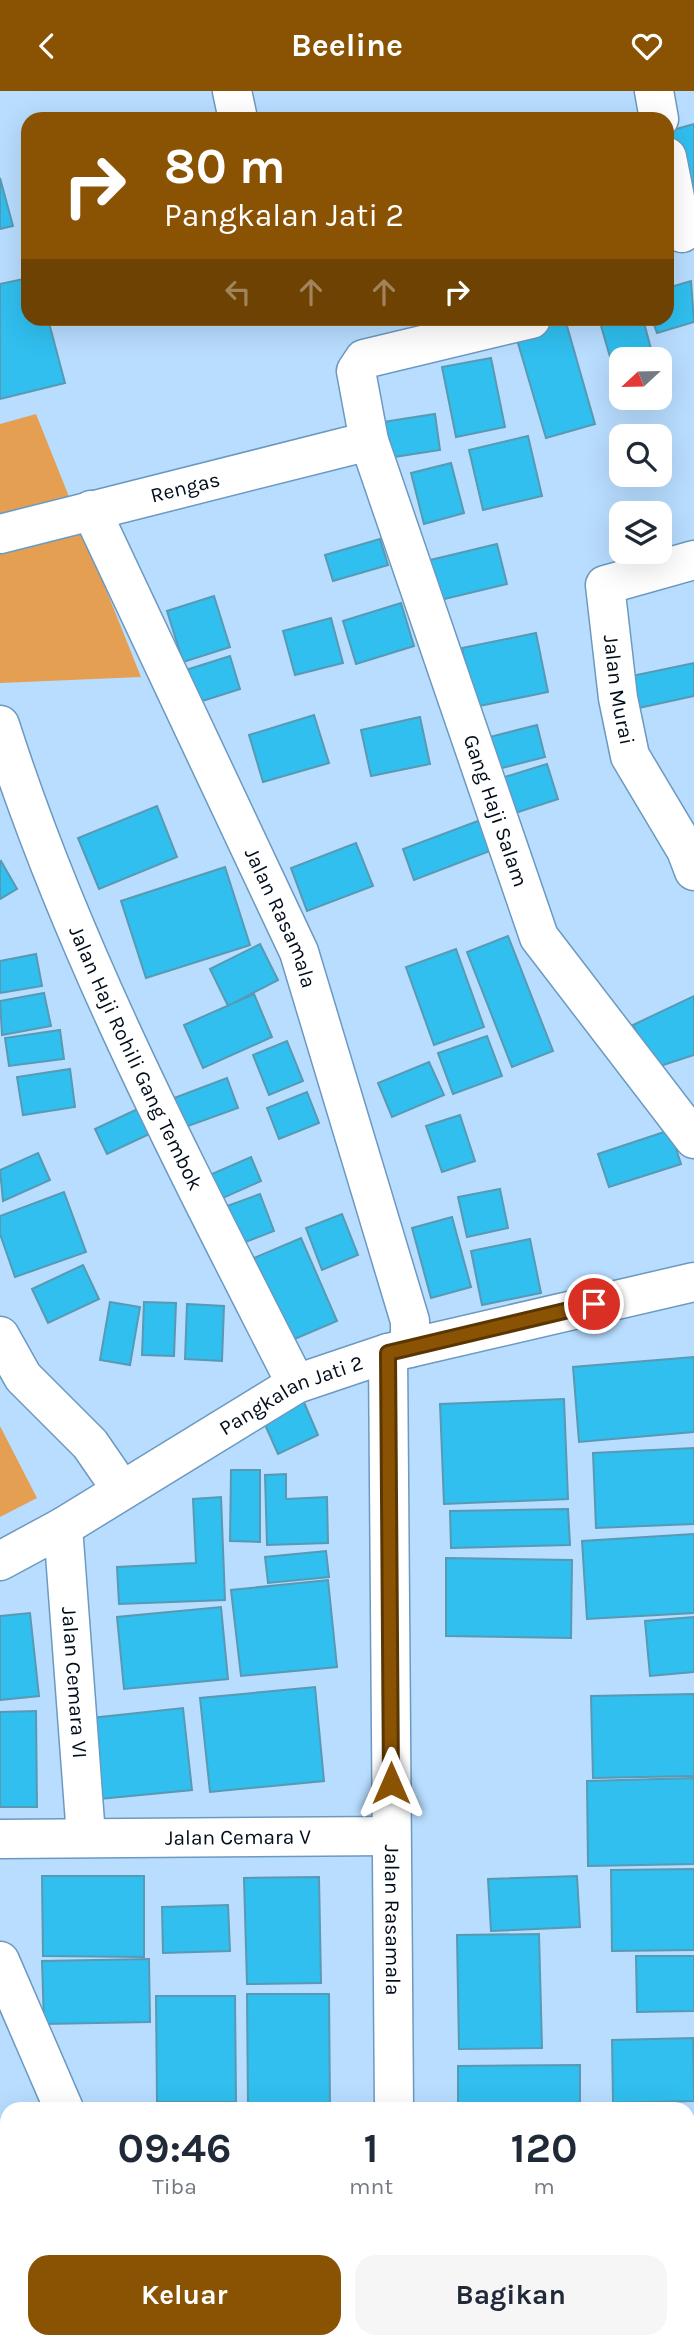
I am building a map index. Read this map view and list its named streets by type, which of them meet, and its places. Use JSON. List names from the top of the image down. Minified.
{"streets":{"street":["Rengas","Jalan Murai","Gang Haji Salam","Jalan Rasamala","Jalan Haji Rohili Gang Tembok","Pangkalan Jati 2","Jalan Cemara VI","Jalan Cemara V"]},"crossings":[["Rengas","Gang Haji Salam"],["Rengas","Jalan Rasamala"],["Jalan Rasamala","Pangkalan Jati 2"],["Jalan Rasamala","Jalan Cemara V"],["Jalan Haji Rohili Gang Tembok","Pangkalan Jati 2"],["Pangkalan Jati 2","Jalan Cemara VI"],["Jalan Cemara VI","Jalan Cemara V"]],"north":"left","page":{"header":"Beeline","turn":["80 m","Pangkalan Jati 2"],"eta":["09:46","Tiba","1","mnt","120","m"],"buttons":["Keluar","Bagikan"]}}
